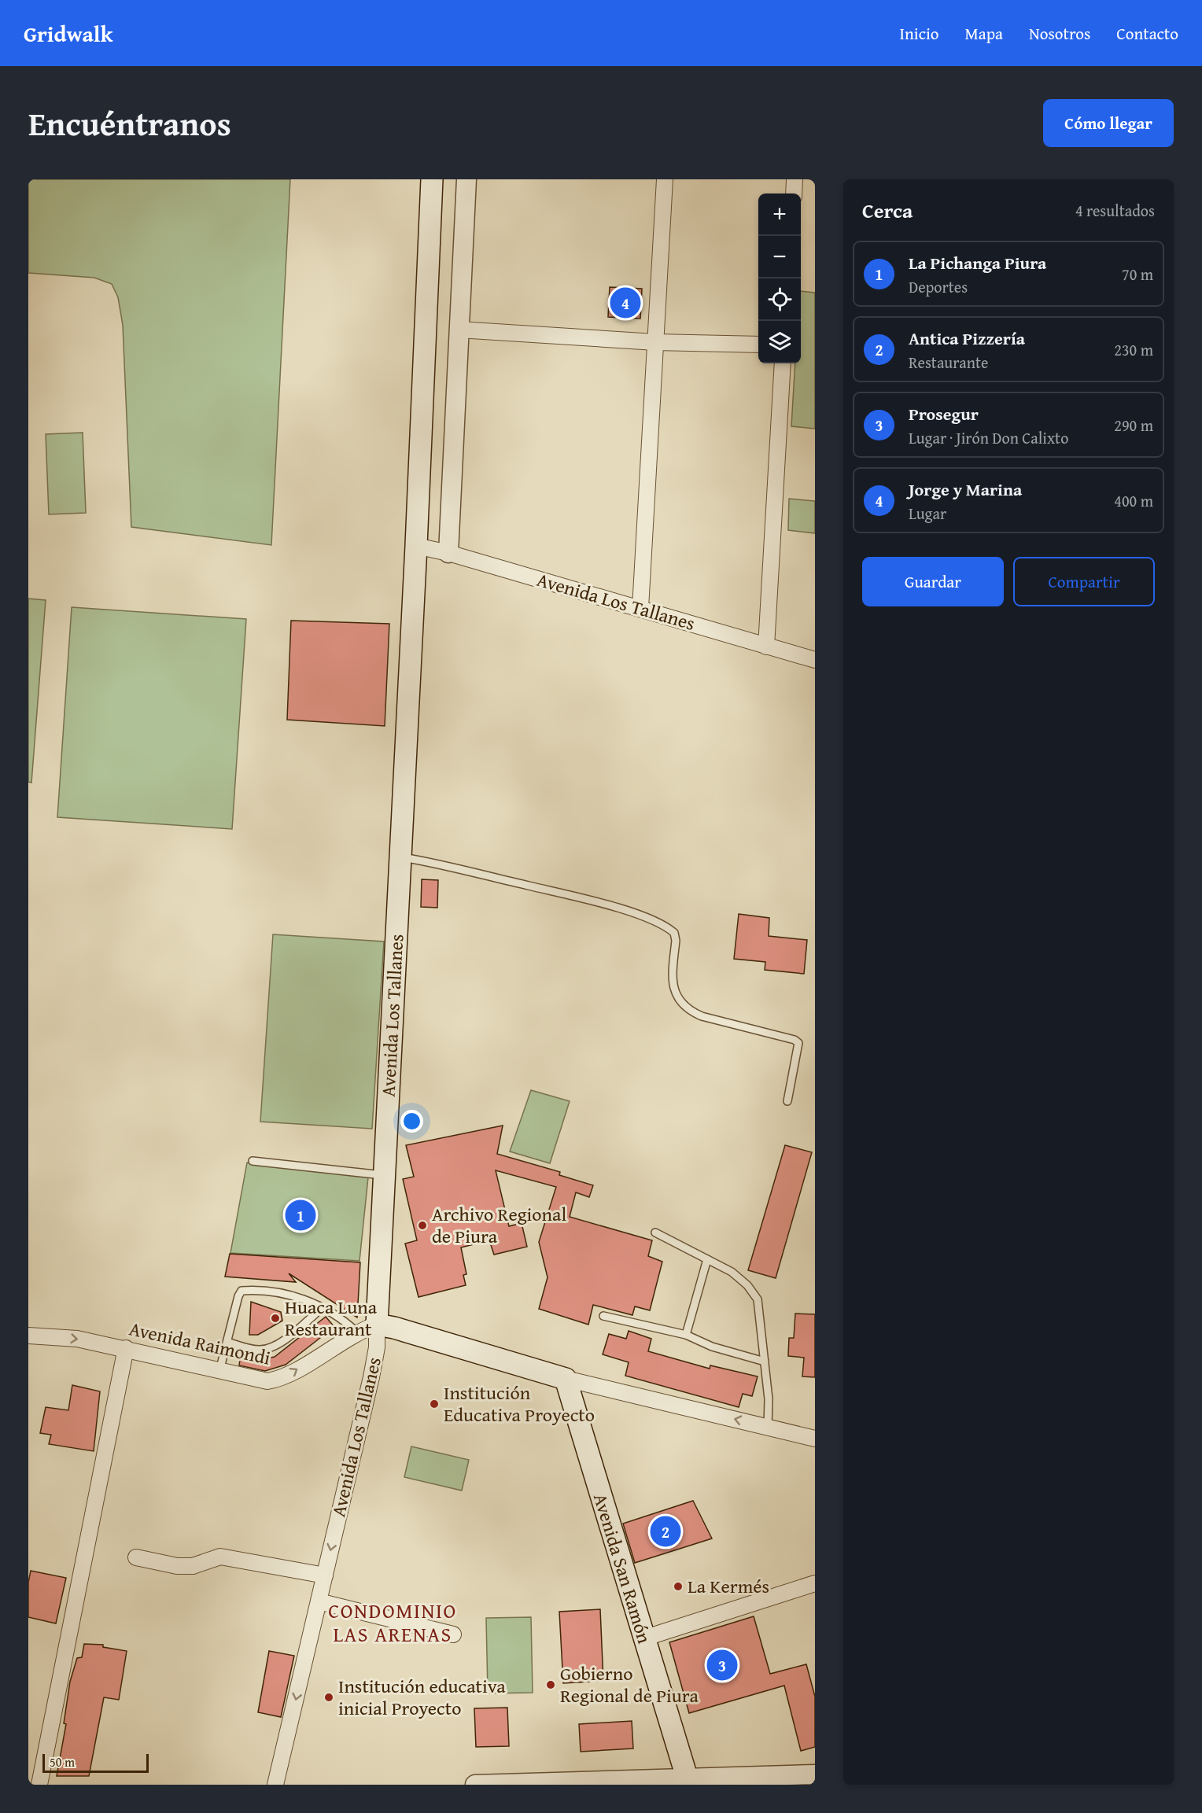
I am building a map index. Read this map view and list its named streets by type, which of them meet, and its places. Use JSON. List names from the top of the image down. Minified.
{"streets":{"main road":["Avenida Los Tallanes","Avenida San Ramón"],"street":["Avenida Raimondi"]},"crossings":[["Avenida Los Tallanes","Avenida Raimondi"]],"one_way":["Avenida Raimondi"],"districts":["CONDOMINIO LAS ARENAS"],"places":["Archivo Regional de Piura","Huaca Luna Restaurant","Institución Educativa Proyecto","La Kermés","Gobierno Regional de Piura","Institución educativa inicial Proyecto"],"scale_bar":"50 m","page":{"header":"Gridwalk","nav":["Inicio","Mapa","Nosotros","Contacto"],"title":"Encuéntranos","buttons":["Cómo llegar",["Guardar","Compartir"]],"heading":["Cerca","4 resultados"],"map_buttons":["+","−"],"list":[{"mark":"1","name":"La Pichanga Piura","note":"Deportes","value":"70 m"},{"mark":"2","name":"Antica Pizzería","note":"Restaurante","value":"230 m"},{"mark":"3","name":"Prosegur","note":"Lugar · Jirón Don Calixto","value":"290 m"},{"mark":"4","name":"Jorge y Marina","note":"Lugar","value":"400 m"}],"pins":["4","1","2","3"],"scale":"50 m"}}
